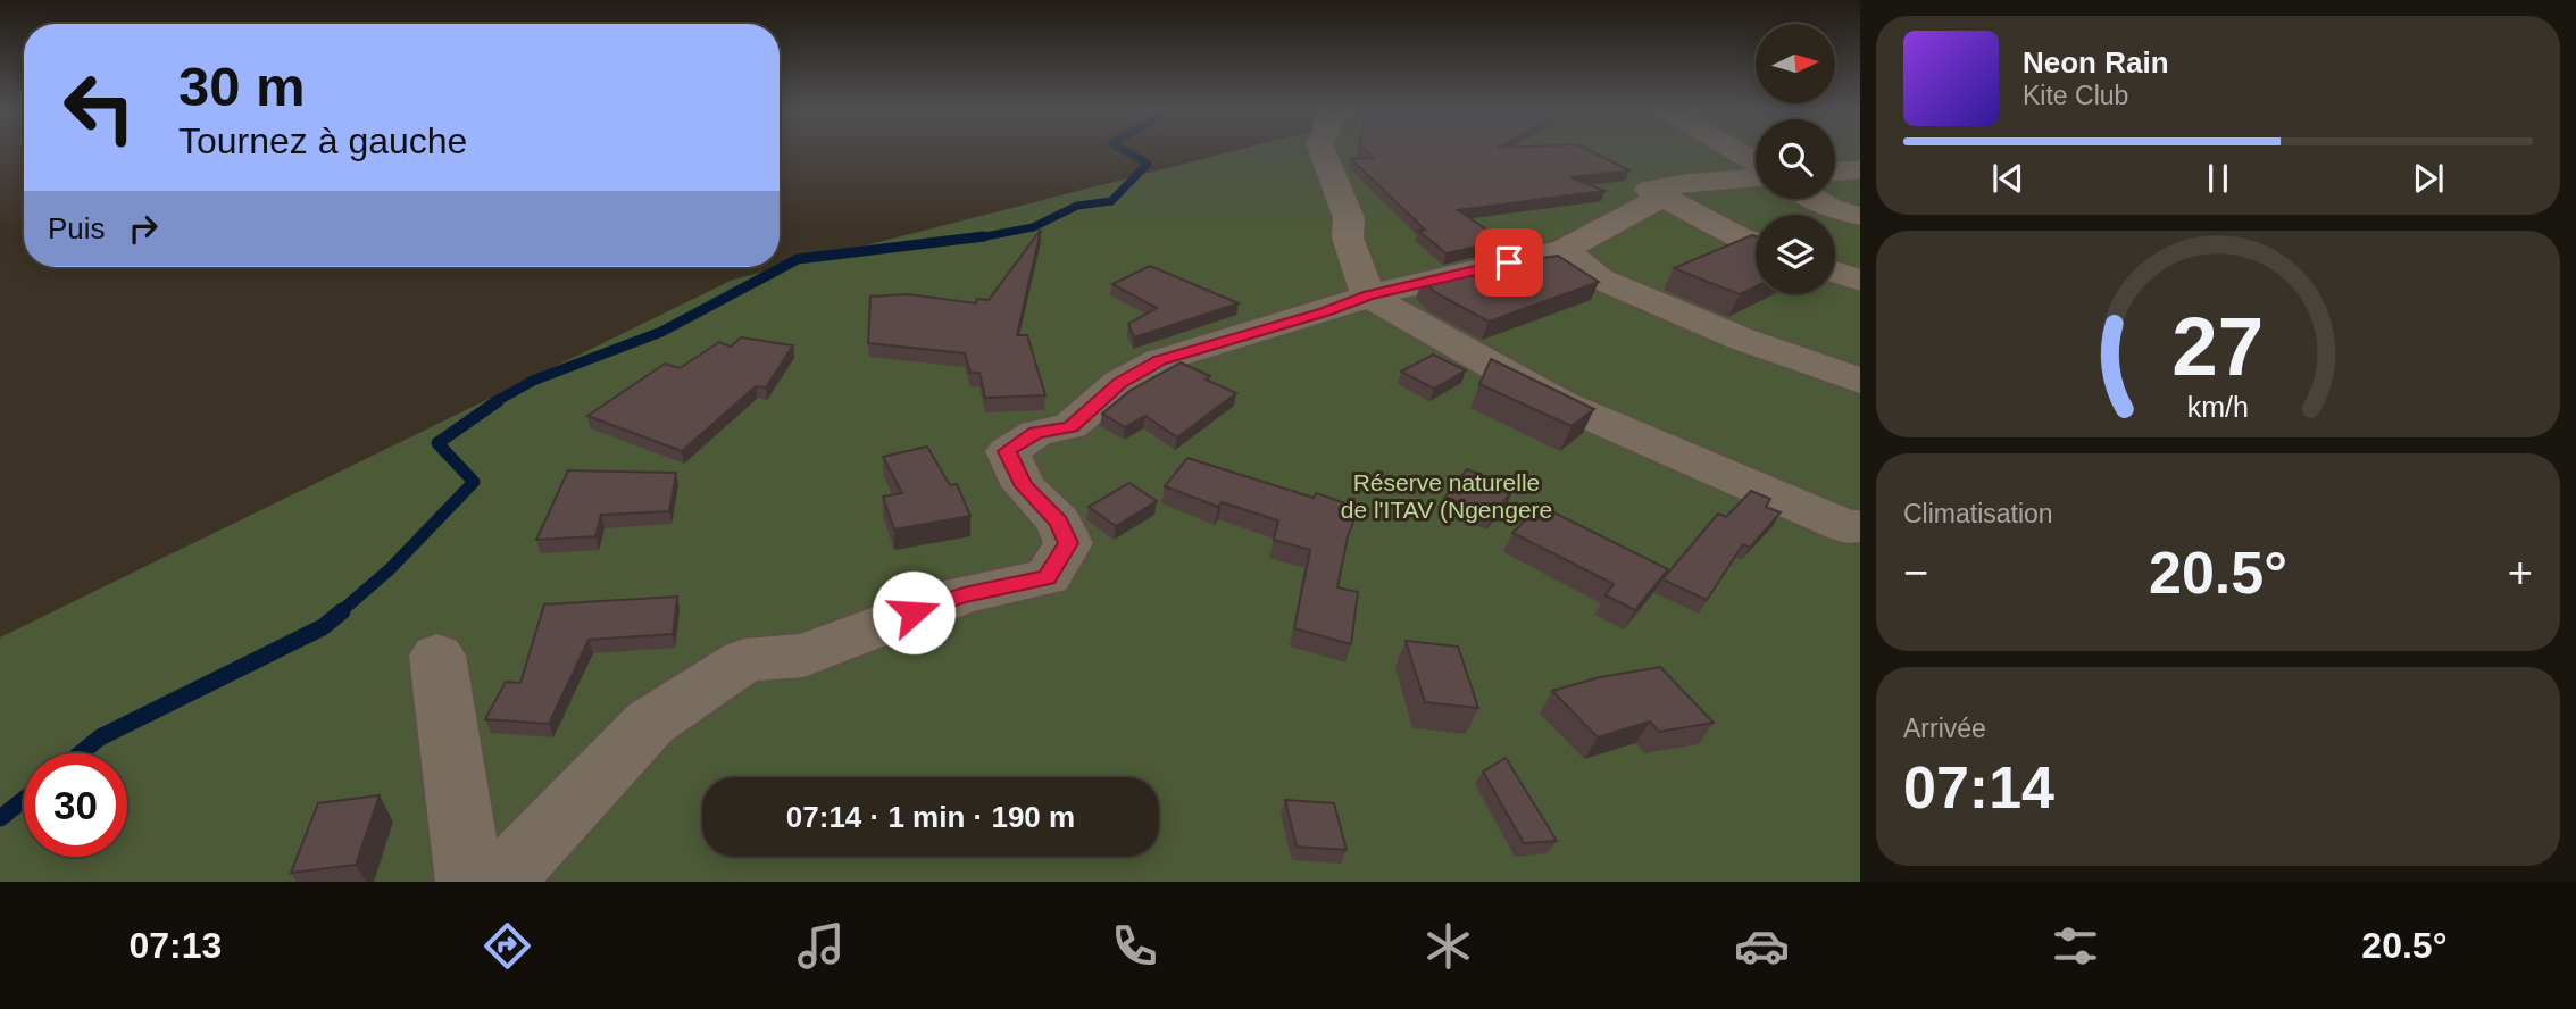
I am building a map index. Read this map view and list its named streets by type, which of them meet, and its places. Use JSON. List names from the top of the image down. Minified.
{"parks":["Réserve naturelle de l'ITAV (Ngengere"],"north":"right","page":{"turn":["30 m","Tournez à gauche"],"song":["Neon Rain","Kite Club"],"then":"Puis","tile":["Climatisation",["Arrivée","07:14"]],"heat":["−","20.5°","+"],"limit":"30","trip":"07:14 · 1 min · 190 m","tabs":["07:13","20.5°"],"gauge":["27","km/h"]}}
